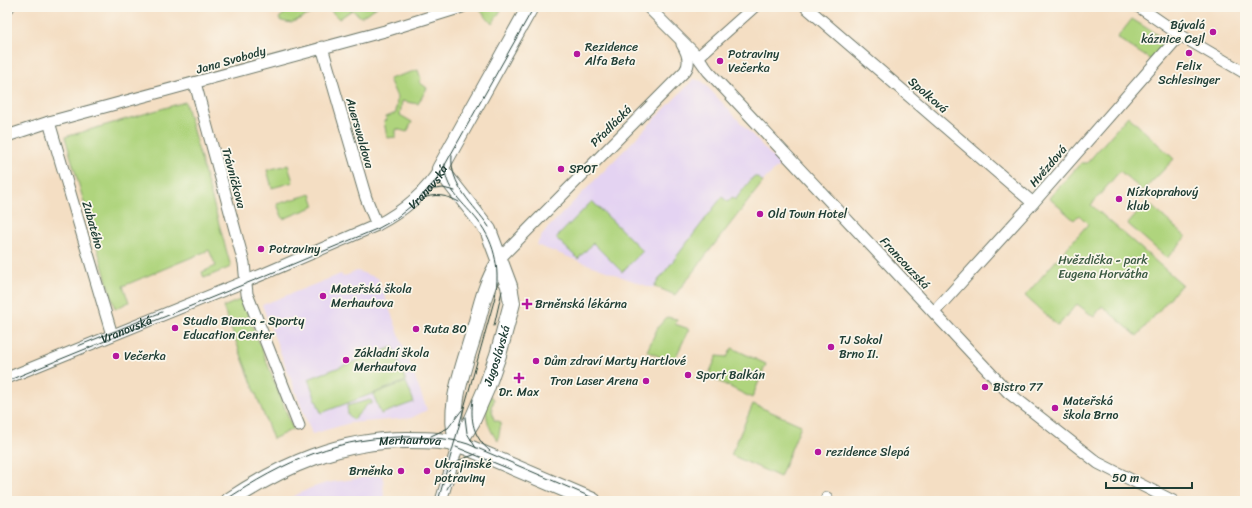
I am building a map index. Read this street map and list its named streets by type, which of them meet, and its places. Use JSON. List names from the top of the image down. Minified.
{"streets":{"street":["Jana Svobody","Spolková","Přadlácká","Auerswaldova","Hvězdová","Trávníčkova","Vranovská","Zubatého","Francouzská","Jugoslávská","Merhautova"]},"crossings":[["Jana Svobody","Auerswaldova"],["Jana Svobody","Trávníčkova"],["Jana Svobody","Zubatého"],["Spolková","Hvězdová"],["Přadlácká","Francouzská"],["Přadlácká","Jugoslávská"],["Auerswaldova","Vranovská"],["Hvězdová","Francouzská"],["Trávníčkova","Vranovská"],["Vranovská","Zubatého"],["Vranovská","Jugoslávská"],["Jugoslávská","Merhautova"]],"parks":["Hvězdička - park Eugena Horvátha"],"places":{"other":["Bývalá káznice Cejl","Felix Schlesinger","Rezidence Alfa Beta","Potraviny Večerka","SPOT","Nízkoprahový klub","Old Town Hotel","Potraviny","Mateřská škola Merhautova","Studio Bianca - Sporty Education Center","Ruta 80","TJ Sokol Brno II.","Večerka","Základní škola Merhautova","Dům zdraví Marty Hartlové","Sport Balkán","Tron Laser Arena","Bistro 77","Mateřská škola Brno","rezidence Slepá","Brněnka","Ukrajinské potraviny"],"health":["Brněnská lékárna","Dr. Max"]},"scale_bar":"50 m"}
